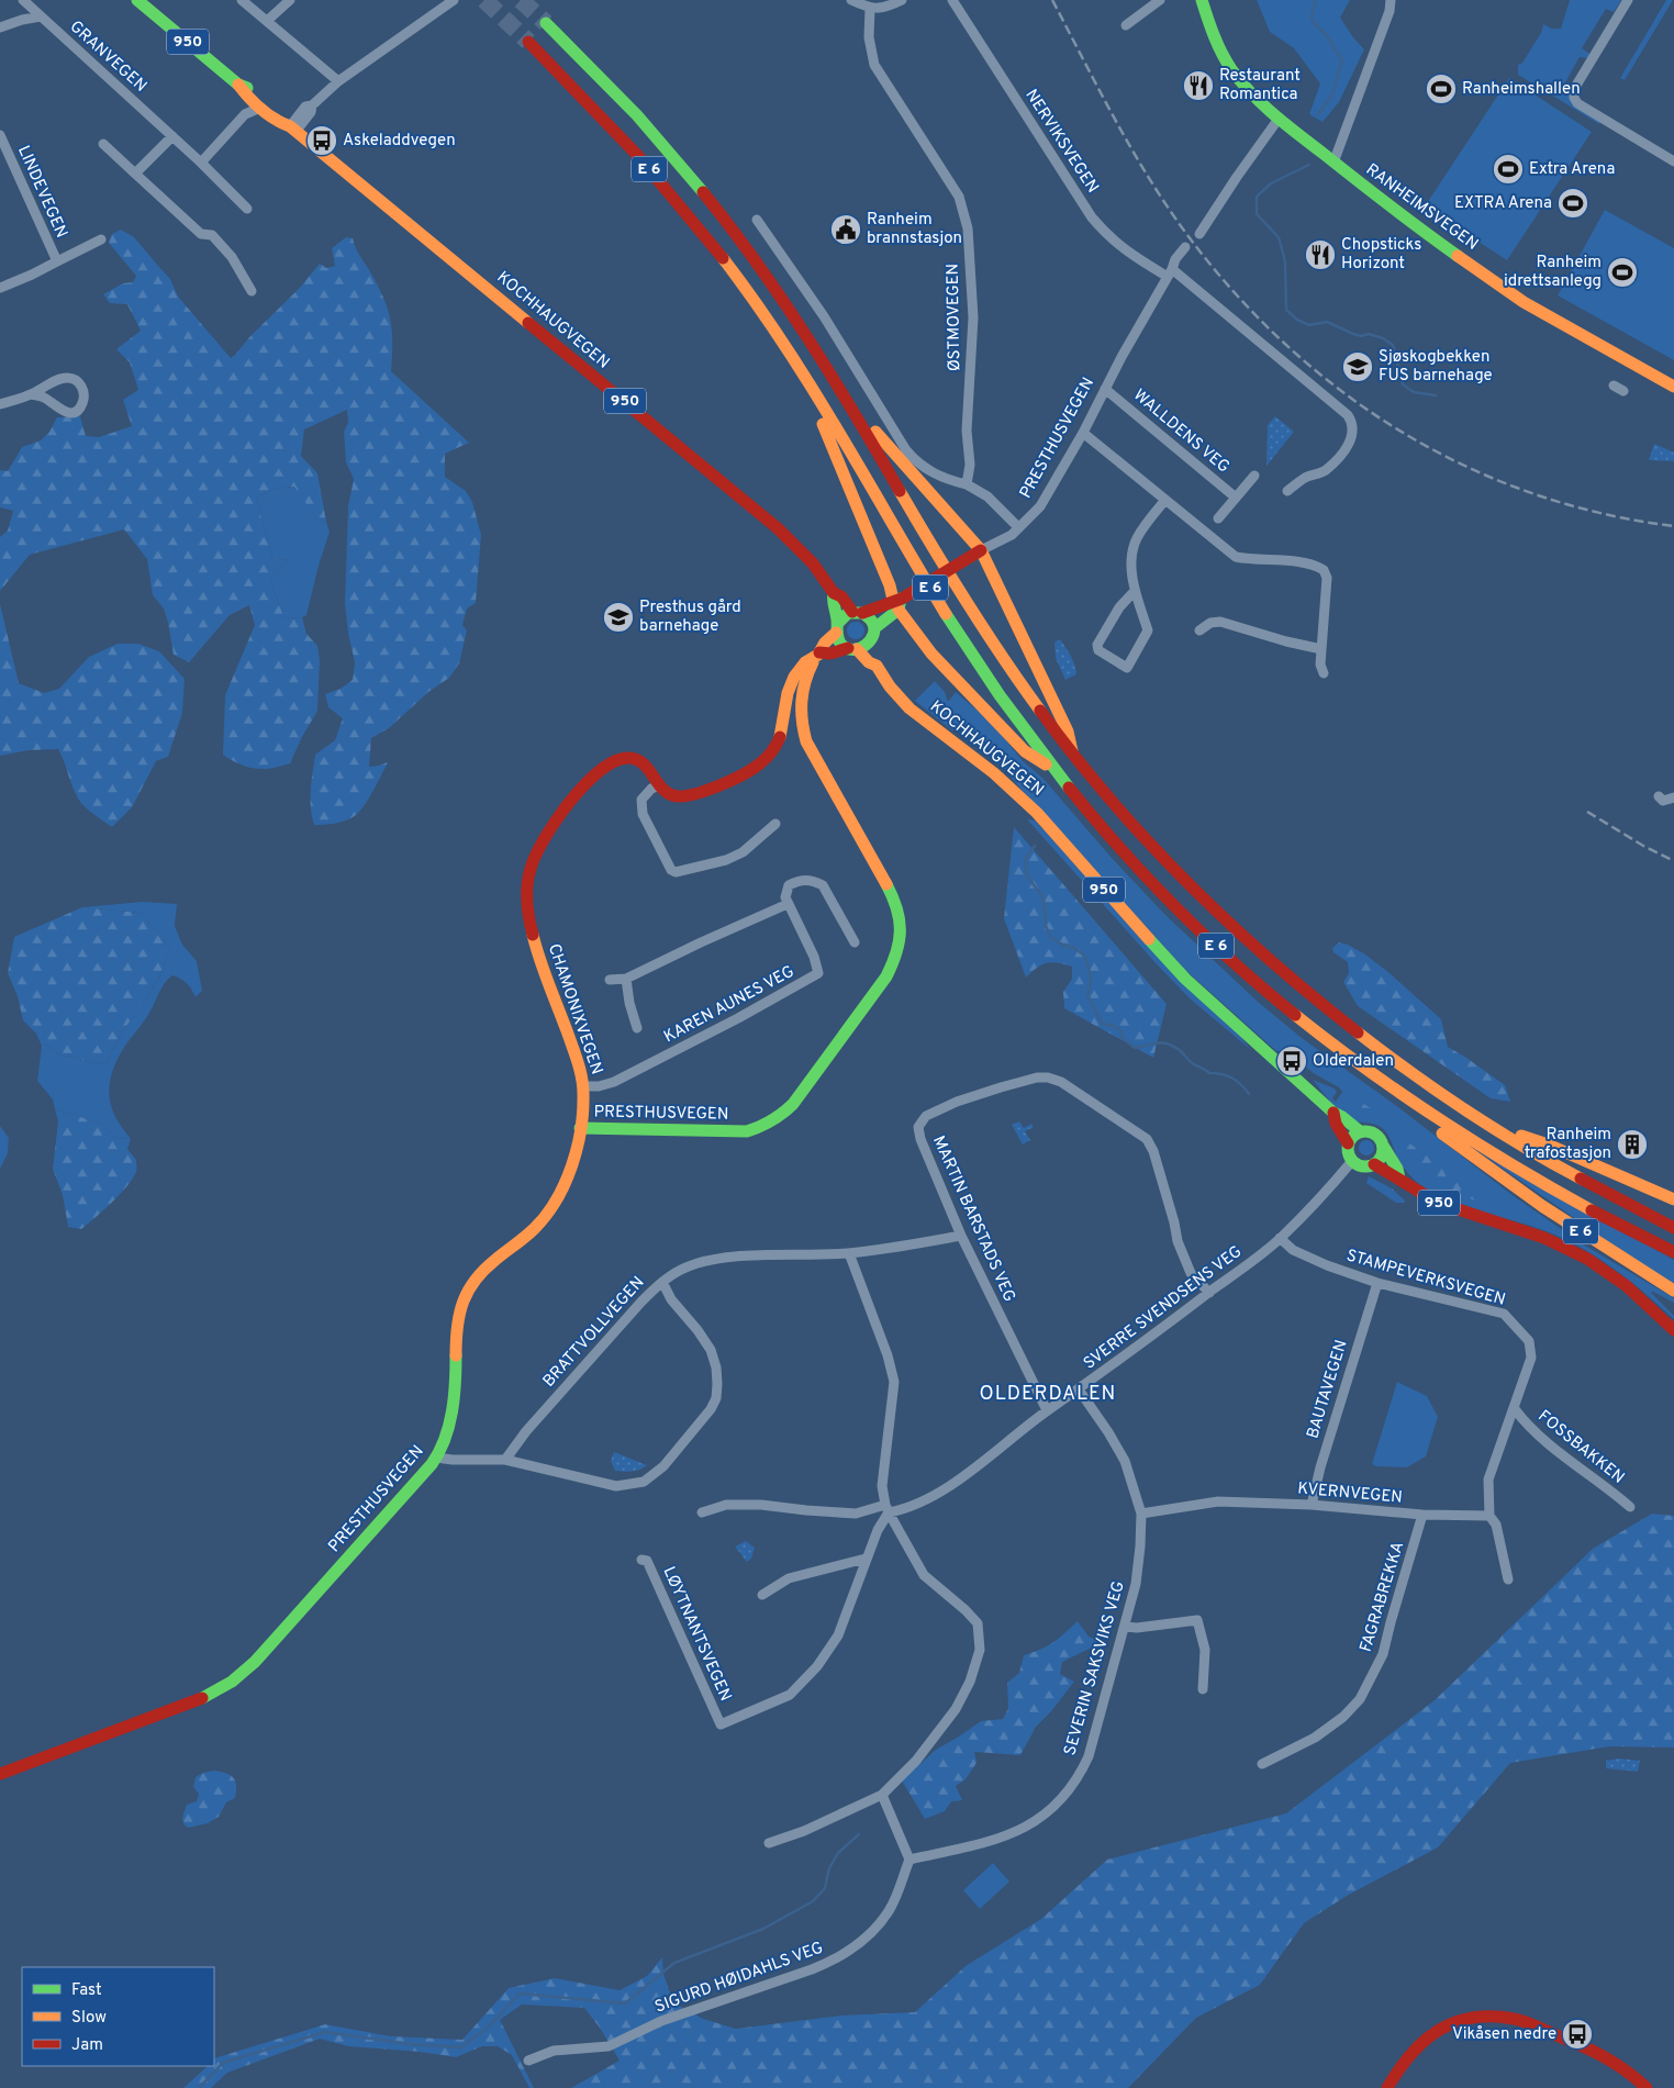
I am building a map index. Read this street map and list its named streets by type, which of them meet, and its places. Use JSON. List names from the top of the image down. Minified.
{"streets":{"main road":["950","E 6","RANHEIMSVEGEN","KOCHHAUGVEGEN","PRESTHUSVEGEN","CHAMONIXVEGEN"],"street":["GRANVEGEN","NERVIKSVEGEN","LINDEVEGEN","ØSTMOVEGEN","WALLDENS VEG","KAREN AUNES VEG","MARTIN BARSTADS VEG","STAMPEVERKSVEGEN","SVERRE SVENDSENS VEG","BRATTVOLLVEGEN","BAUTAVEGEN","FOSSBAKKEN","KVERNVEGEN","FAGRABREKKA","LØYTNANTSVEGEN","SEVERIN SAKSVIKS VEG","SIGURD HØIDAHLS VEG"]},"crossings":[["950","KOCHHAUGVEGEN"],["950","PRESTHUSVEGEN"],["950","SVERRE SVENDSENS VEG"],["NERVIKSVEGEN","PRESTHUSVEGEN"],["E 6","PRESTHUSVEGEN"],["KOCHHAUGVEGEN","PRESTHUSVEGEN"],["KOCHHAUGVEGEN","SVERRE SVENDSENS VEG"],["WALLDENS VEG","PRESTHUSVEGEN"],["PRESTHUSVEGEN","CHAMONIXVEGEN"],["KAREN AUNES VEG","CHAMONIXVEGEN"],["MARTIN BARSTADS VEG","SVERRE SVENDSENS VEG"],["MARTIN BARSTADS VEG","BRATTVOLLVEGEN"],["STAMPEVERKSVEGEN","SVERRE SVENDSENS VEG"],["STAMPEVERKSVEGEN","BAUTAVEGEN"],["STAMPEVERKSVEGEN","FOSSBAKKEN"],["SVERRE SVENDSENS VEG","SEVERIN SAKSVIKS VEG"],["BAUTAVEGEN","KVERNVEGEN"],["KVERNVEGEN","FAGRABREKKA"],["KVERNVEGEN","SEVERIN SAKSVIKS VEG"],["SEVERIN SAKSVIKS VEG","SIGURD HØIDAHLS VEG"]],"districts":["OLDERDALEN"],"places":{"restaurant":["Restaurant Romantica","Chopsticks Horizont"],"sports":["Ranheimshallen","Extra Arena","EXTRA Arena","Ranheim idrettsanlegg"],"bus stop":["Askeladdvegen","Olderdalen","Vikåsen nedre"],"public building":["Ranheim brannstasjon"],"school or university":["Sjøskogbekken FUS barnehage","Presthus gård barnehage"],"building":["Ranheim trafostasjon"]},"legend":["Fast","Slow","Jam"]}
